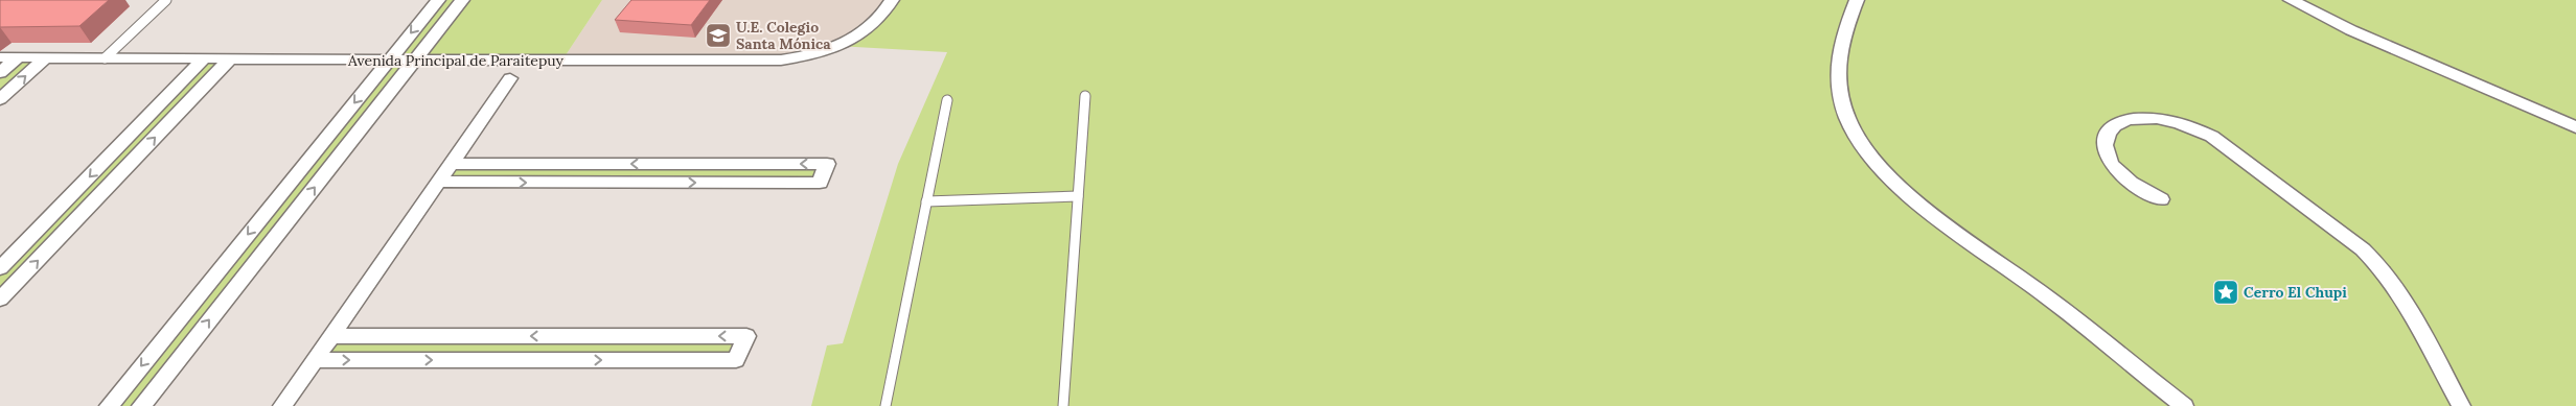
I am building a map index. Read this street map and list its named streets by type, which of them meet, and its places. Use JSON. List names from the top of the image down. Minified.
{"streets":{"street":["Avenida Principal de Paraitepuy"]},"places":{"school or university":["U.E. Colegio Santa Mónica"],"place":["Cerro El Chupi"]}}
